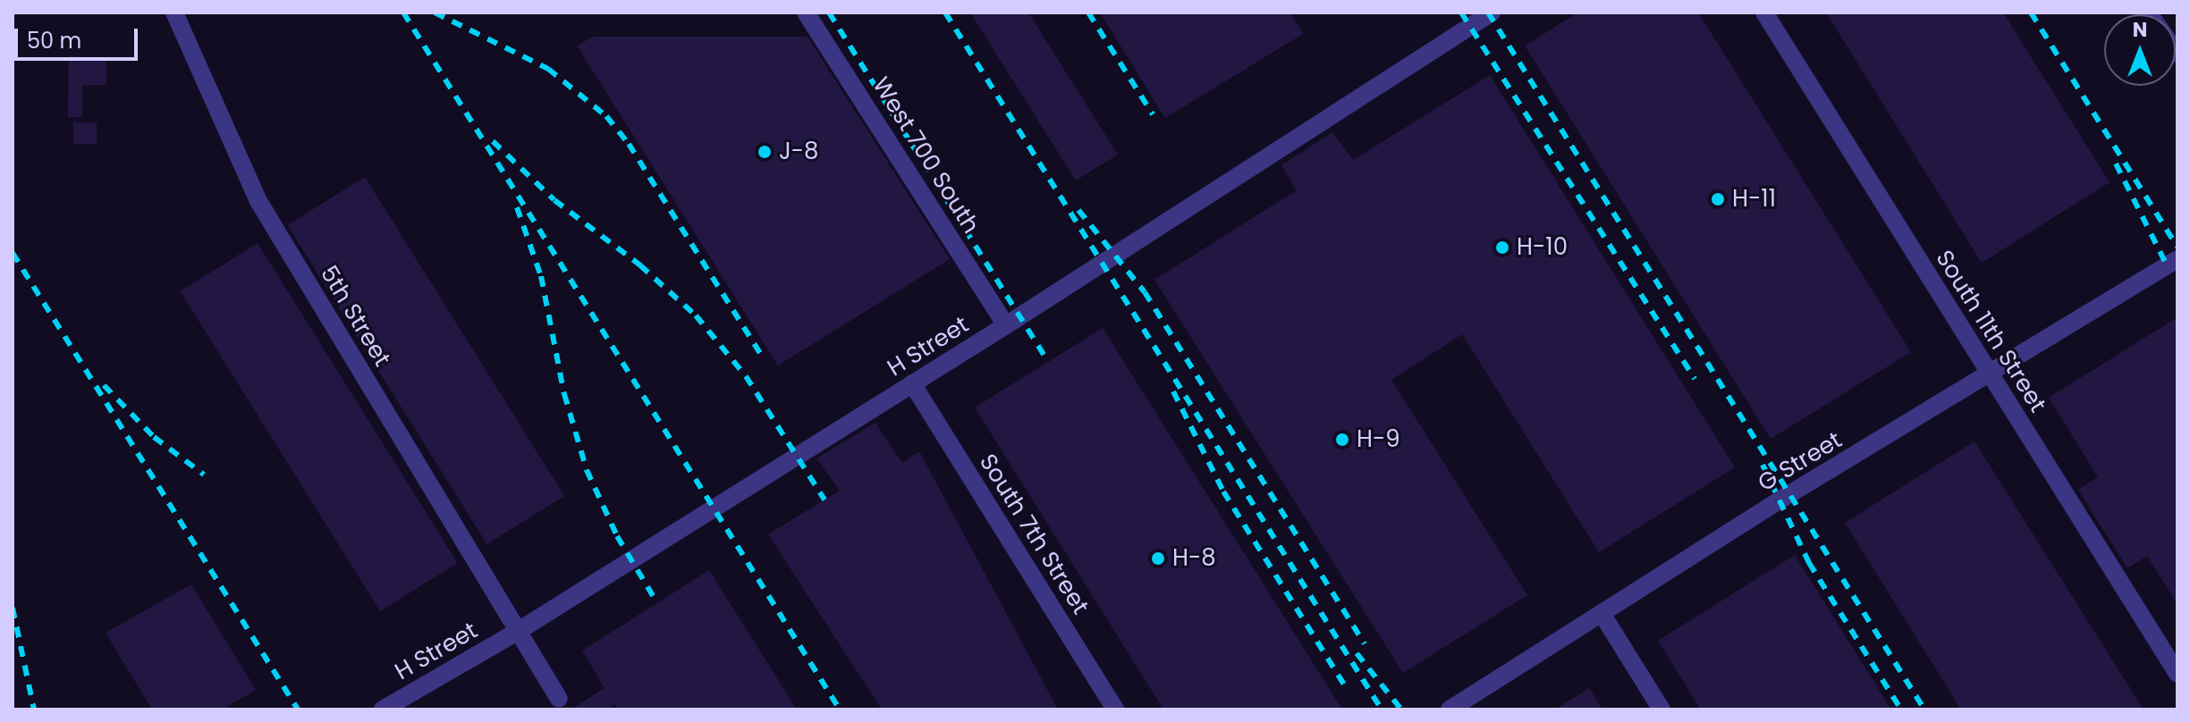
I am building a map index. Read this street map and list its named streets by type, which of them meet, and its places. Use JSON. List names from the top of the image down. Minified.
{"streets":{"lane":["West 700 South","5th Street","South 11th Street","H Street","G Street","South 7th Street"]},"crossings":[["West 700 South","H Street"],["5th Street","H Street"],["South 11th Street","G Street"],["H Street","South 7th Street"]],"places":["J-8","H-11","H-10","H-9","H-8"],"scale_bar":"50 m","north":"top"}
